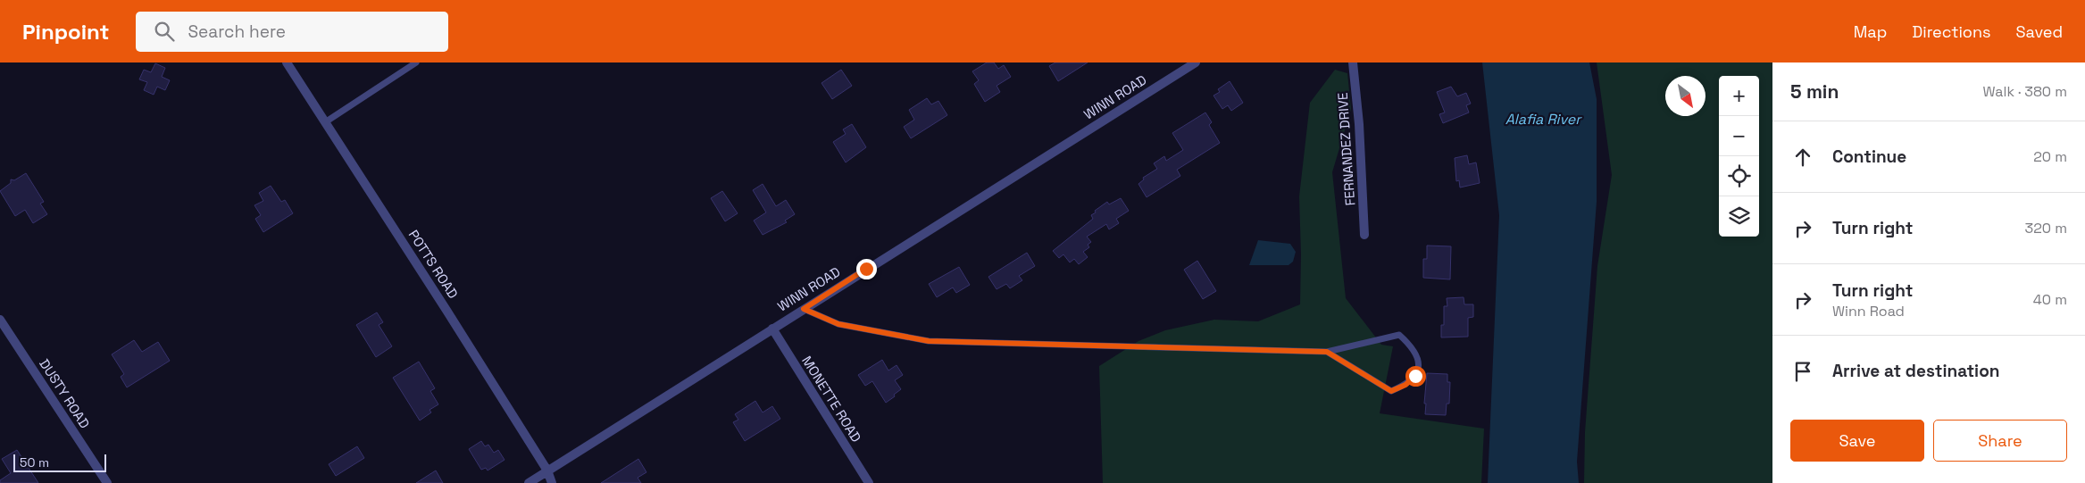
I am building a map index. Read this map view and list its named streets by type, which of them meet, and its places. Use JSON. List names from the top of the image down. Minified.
{"streets":{"street":["WINN ROAD","FERNANDEZ DRIVE","POTTS ROAD","DUSTY ROAD","MONETTE ROAD"]},"crossings":[["WINN ROAD","POTTS ROAD"],["WINN ROAD","MONETTE ROAD"]],"water":["Alafia River"],"scale_bar":"50 m","north":"bottom right","page":{"header":"Pinpoint","search":"Search here","nav":["Map","Directions","Saved"],"heading":["5 min","Walk · 380 m"],"map_buttons":["+","−"],"list":[["Continue","20 m"],["Turn right","320 m"],["Turn right","Winn Road","40 m"],"Arrive at destination"],"buttons":["Save","Share"],"scale":"50 m"}}
